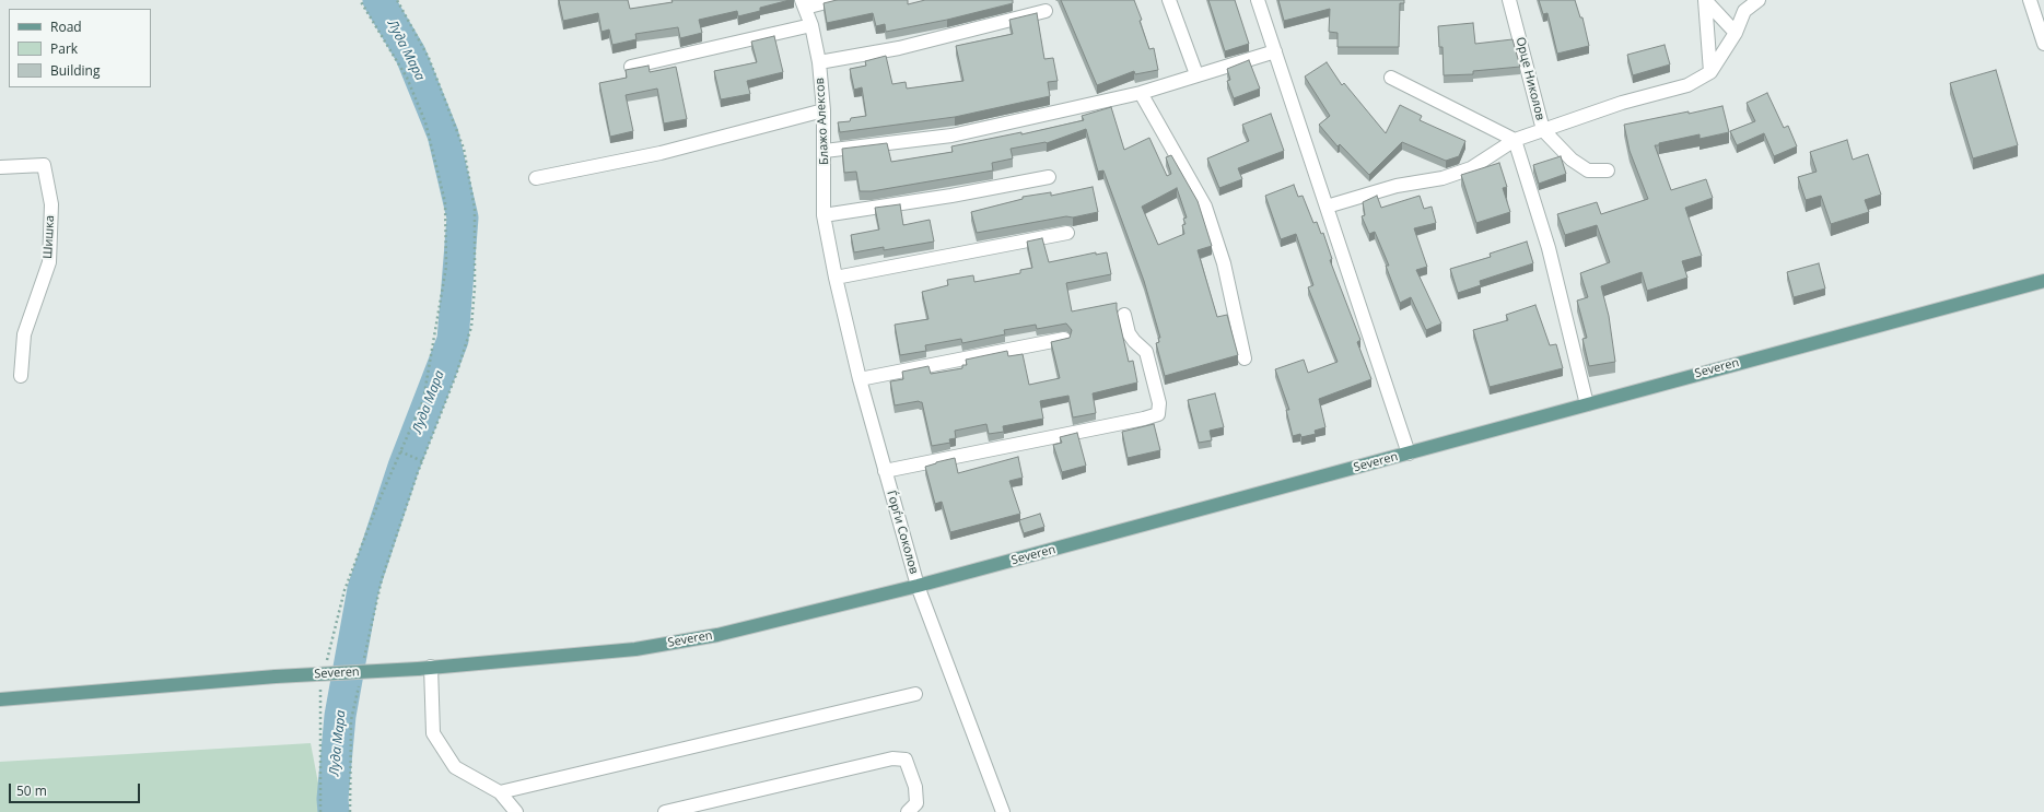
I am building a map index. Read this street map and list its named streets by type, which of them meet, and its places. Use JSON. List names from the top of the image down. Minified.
{"streets":{"main road":["Severen"],"street":["Орце Николов","Блажо Алексов","Шишка","Ѓорѓи Соколов"]},"crossings":[["Блажо Алексов","Ѓорѓи Соколов"],["Severen","Ѓорѓи Соколов"]],"water":["Луда Мара"],"legend":["Road","Park","Building"],"scale_bar":"50 m"}
